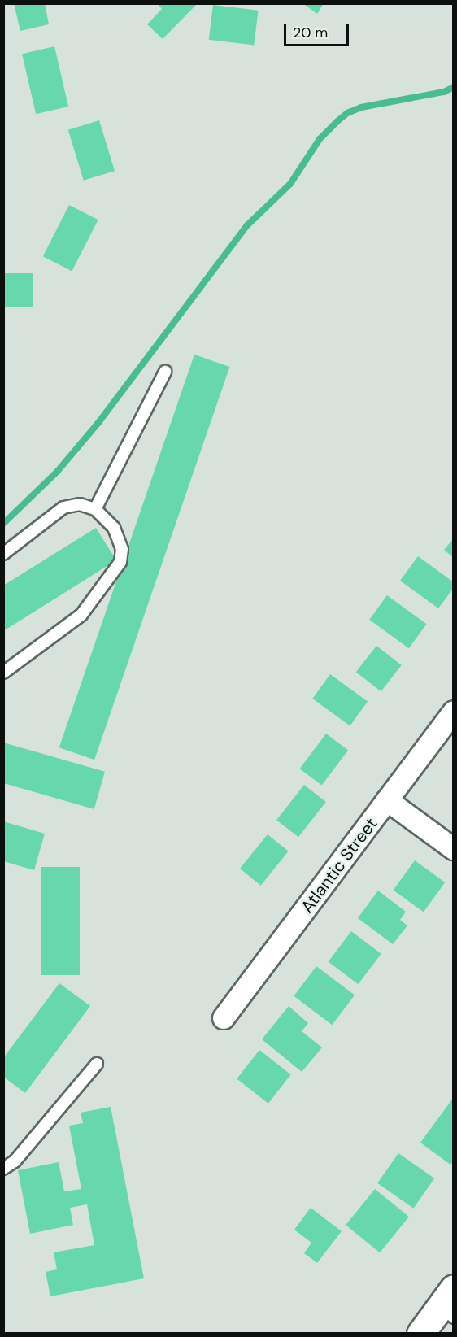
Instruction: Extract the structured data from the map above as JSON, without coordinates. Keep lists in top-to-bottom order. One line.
{"streets":{"street":["Atlantic Street"]},"scale_bar":"20 m"}
